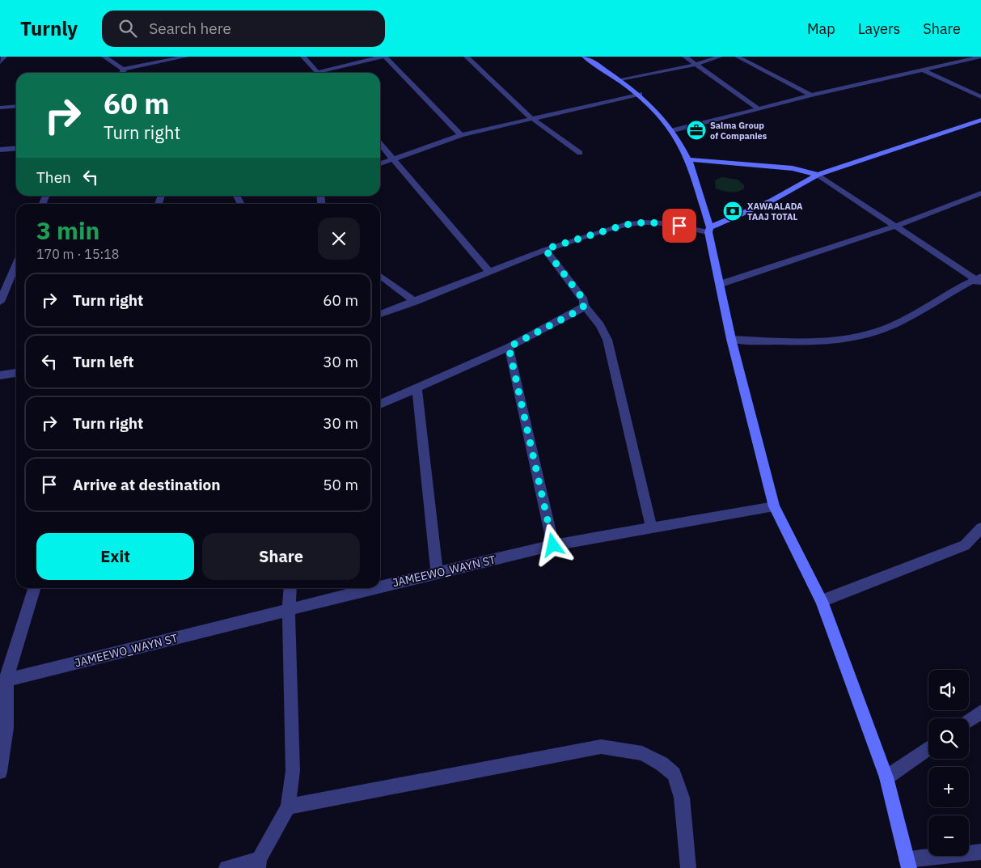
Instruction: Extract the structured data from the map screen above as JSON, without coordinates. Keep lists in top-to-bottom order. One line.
{"streets":{"street":["JAMEEWO_WAYN ST"]},"places":{"office":["Salma Group of Companies"],"bank":["XAWAALADA TAAJ TOTAL"]},"page":{"header":"Turnly","search":"Search here","nav":["Map","Layers","Share"],"turn":["60 m","Turn right"],"then":"Then","heading":["3 min","170 m · 15:18"],"list":[{"name":"Turn right","value":"60 m"},{"name":"Turn left","value":"30 m"},{"name":"Turn right","value":"30 m"},{"name":"Arrive at destination","value":"50 m"}],"buttons":["Exit","Share"],"map_buttons":["+","−"]}}
